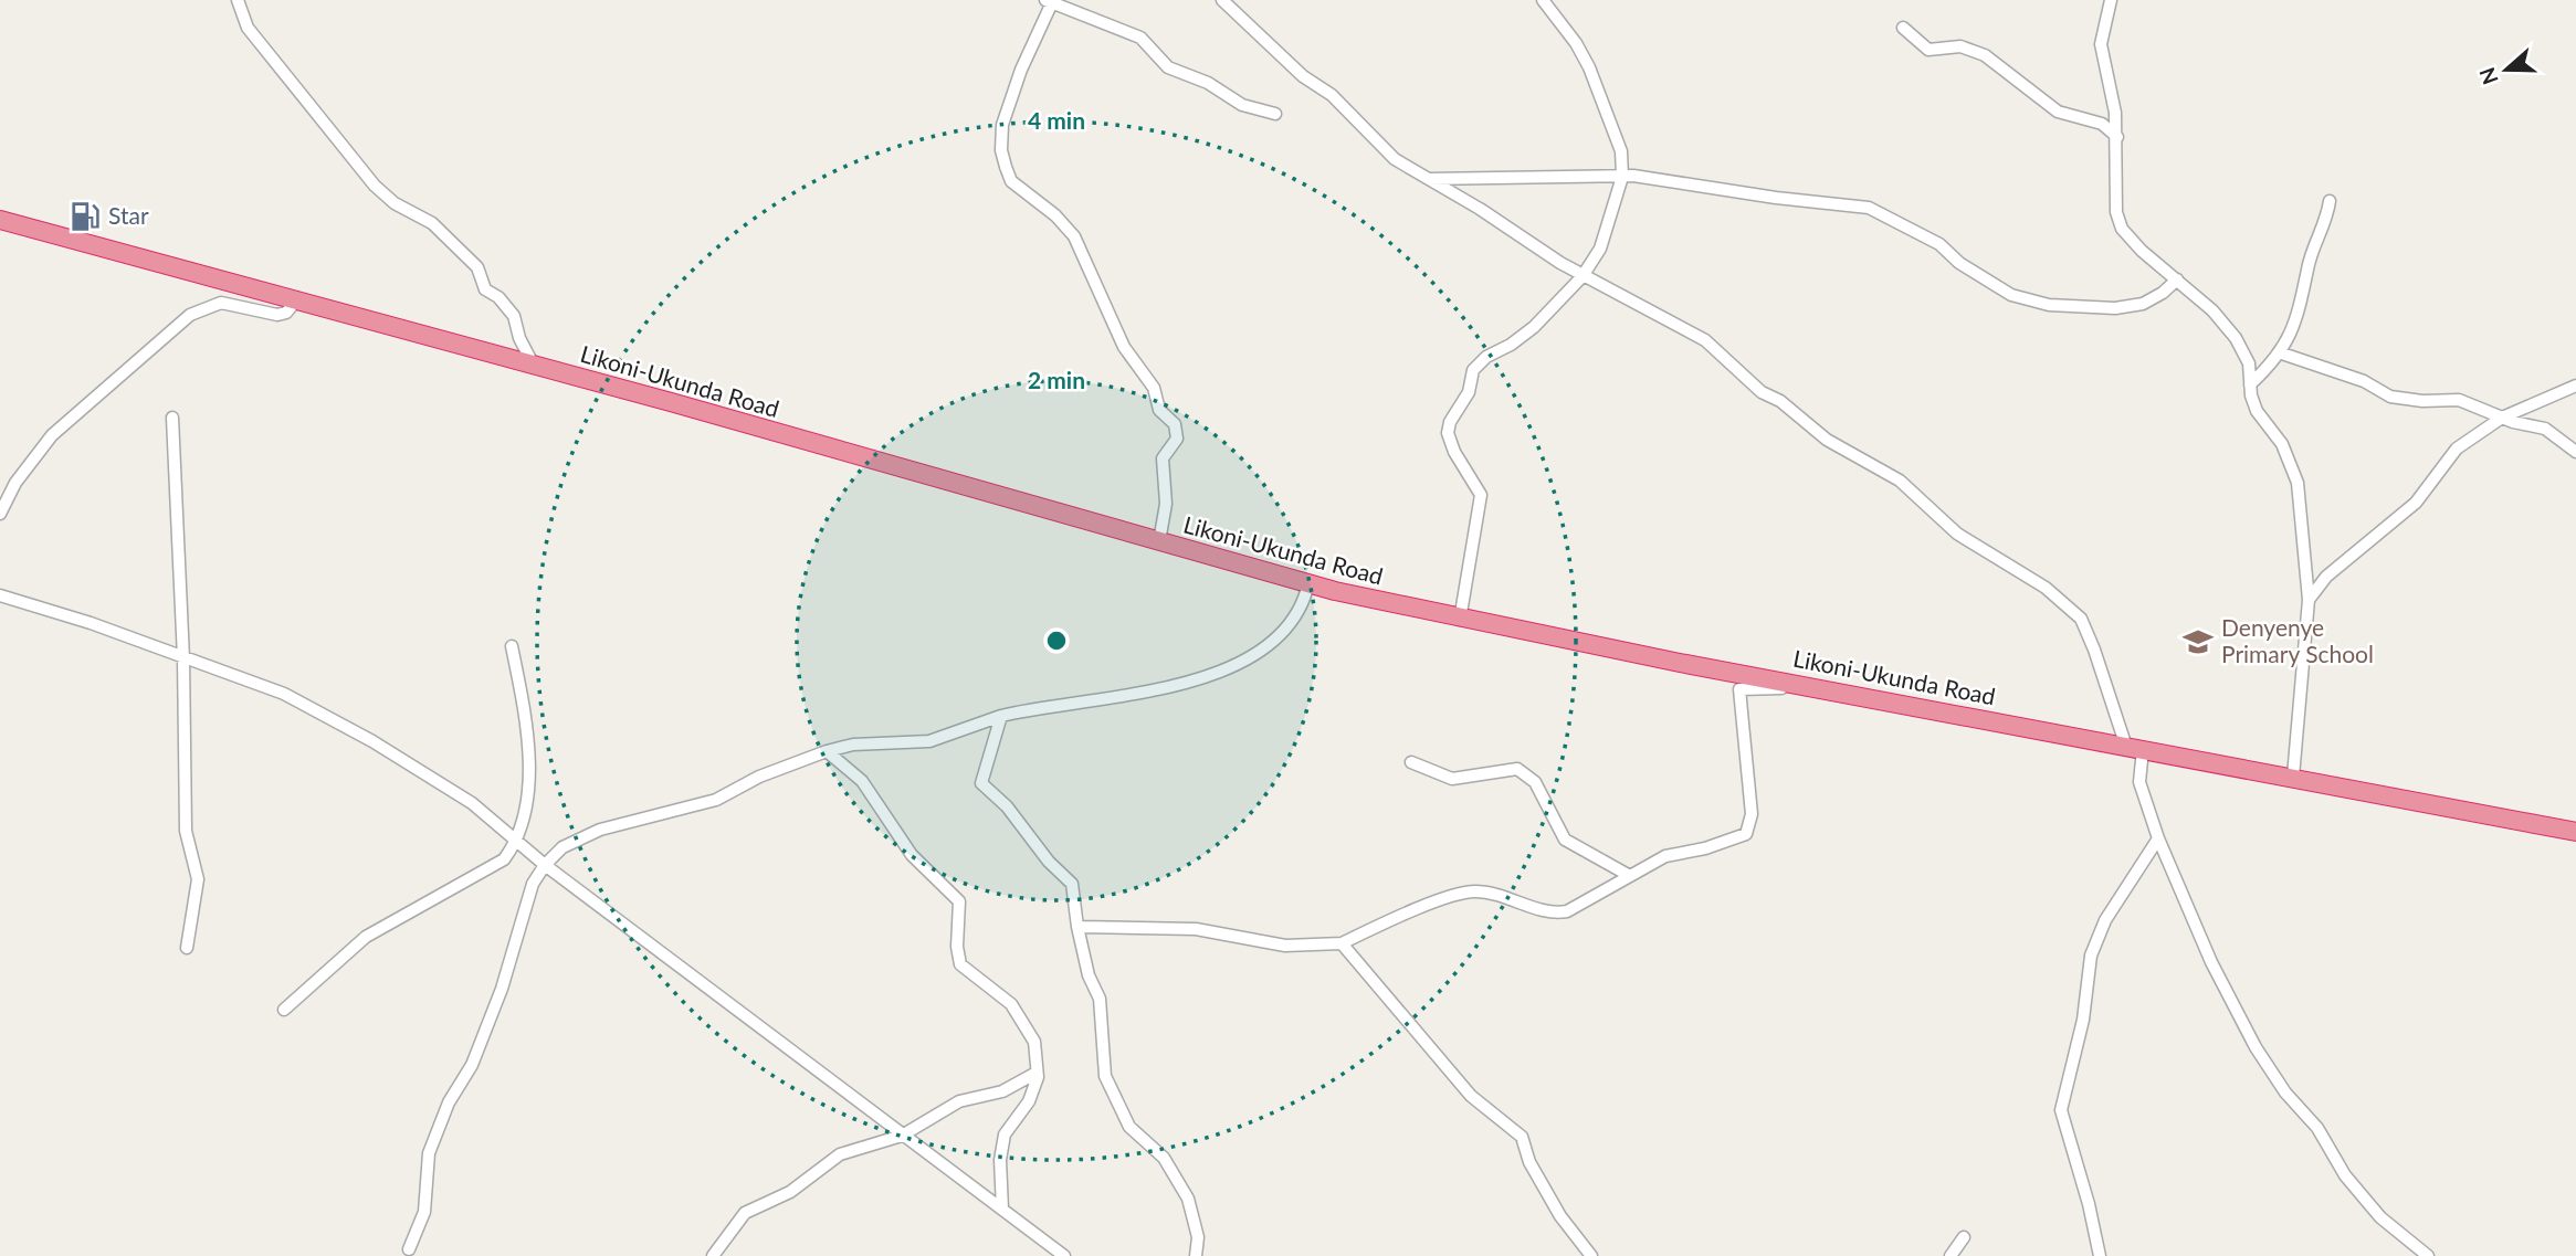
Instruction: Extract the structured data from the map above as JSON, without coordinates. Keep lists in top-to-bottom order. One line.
{"streets":{"highway":["Likoni-Ukunda Road"]},"places":{"fuel station":["Star"],"school or university":["Denyenye Primary School"]},"north":"left","rings":["4 min","2 min"]}
